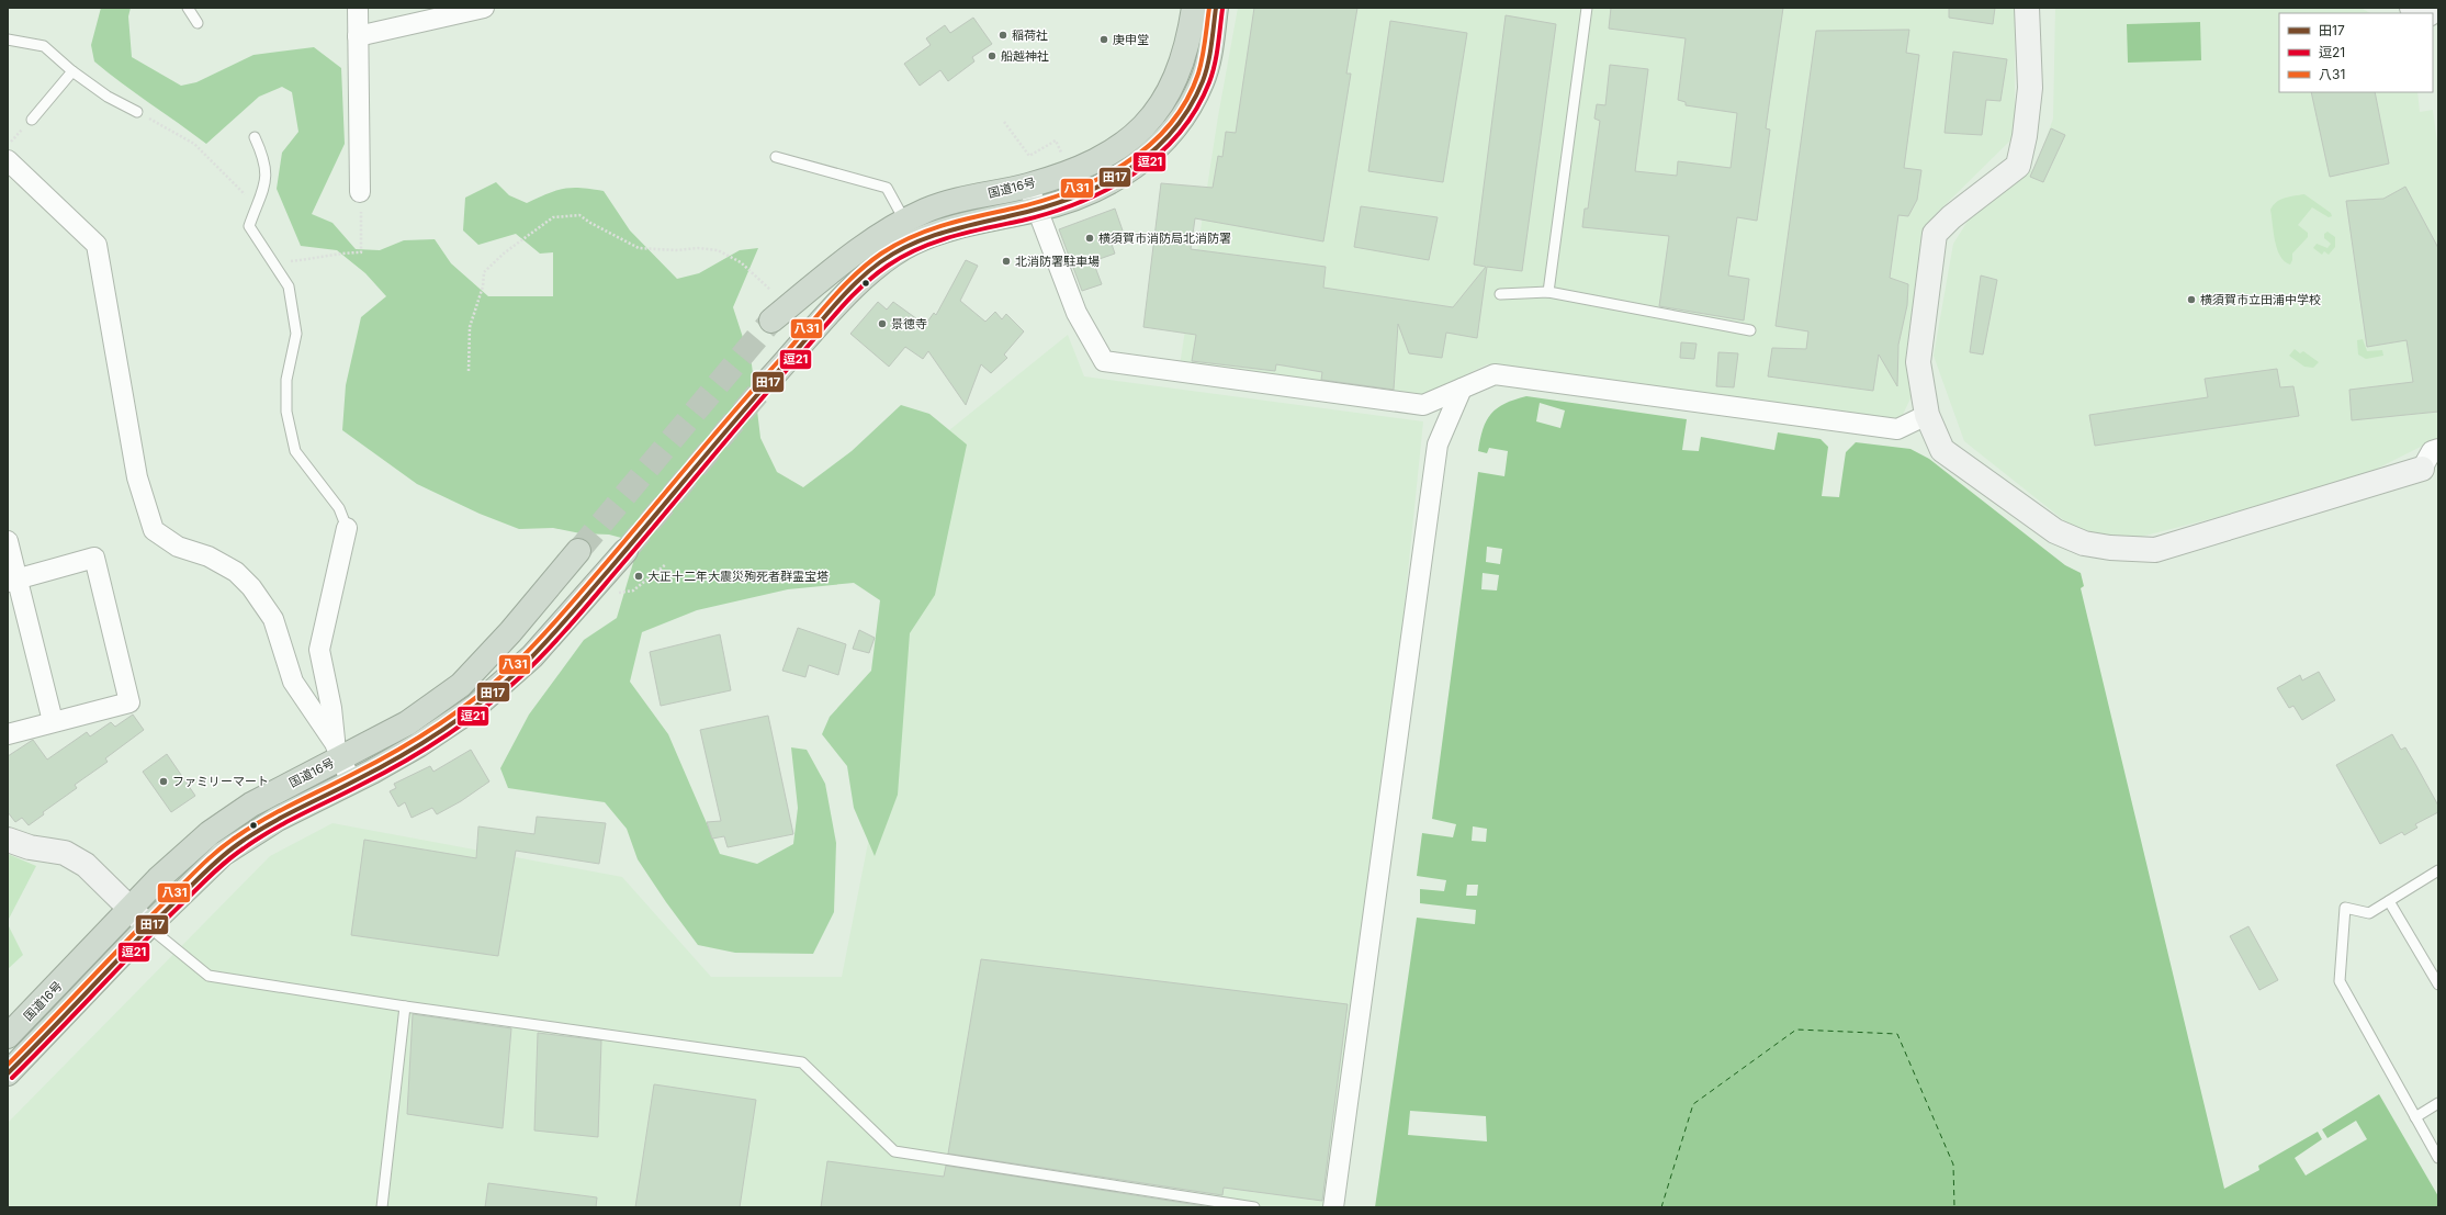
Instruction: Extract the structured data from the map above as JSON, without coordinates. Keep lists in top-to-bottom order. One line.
{"streets":{"highway":["国道16号"]},"places":["稲荷社","庚申堂","船越神社","横須賀市消防局北消防署","北消防署駐車場","横須賀市立田浦中学校","景徳寺","大正十二年大震災殉死者群霊宝塔","ファミリーマート"],"lines":["transit line 田17","transit line 八31","transit line 逗21"],"legend":["田17","逗21","八31"]}
